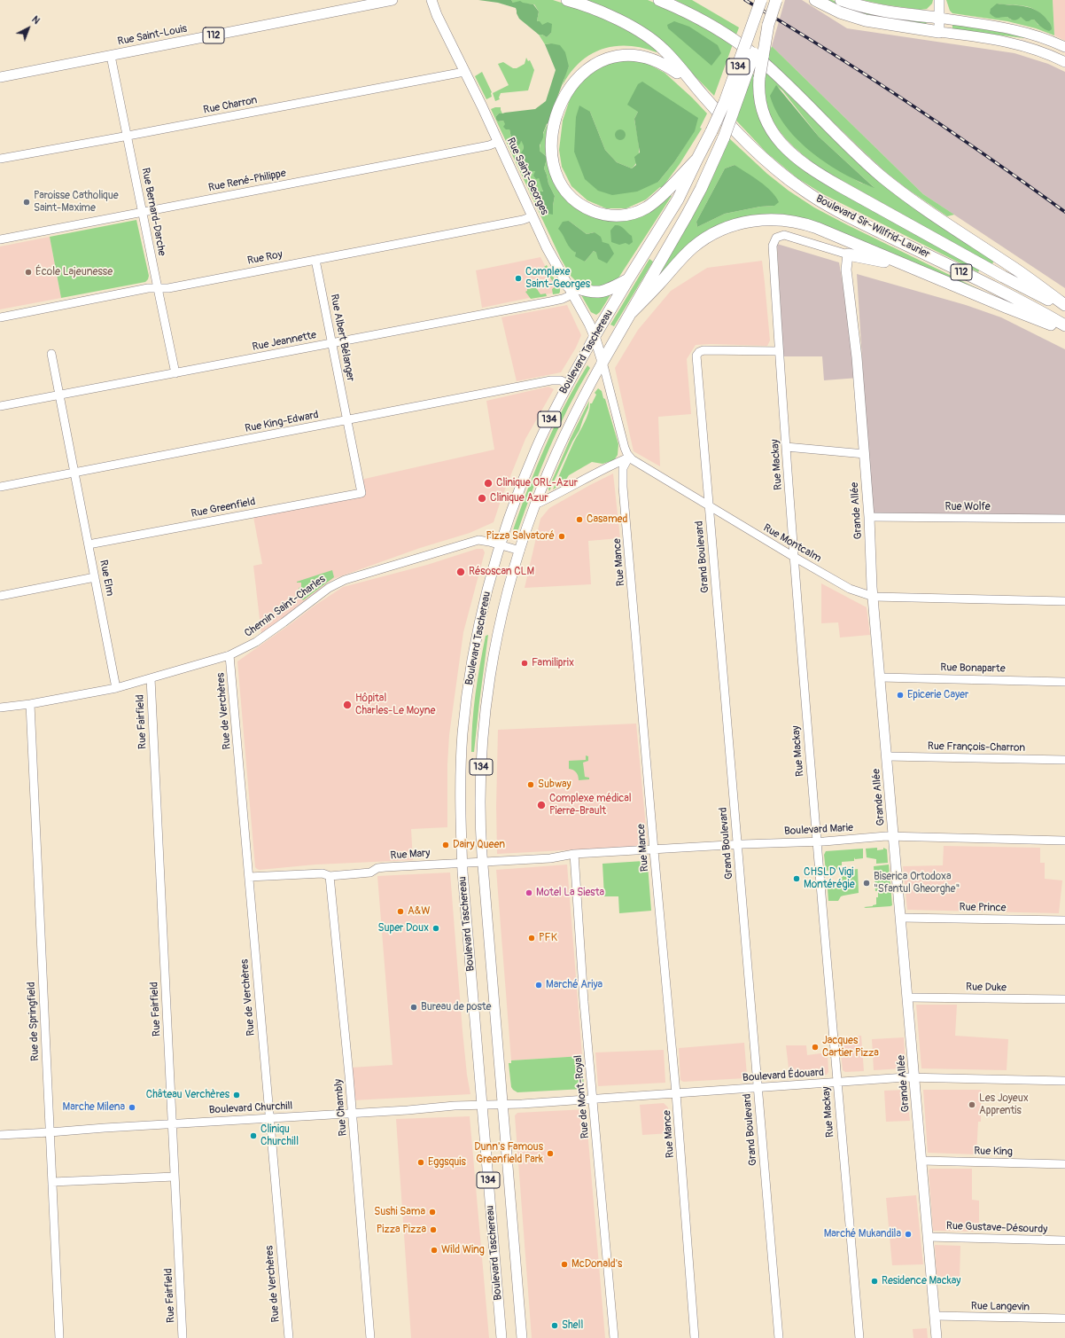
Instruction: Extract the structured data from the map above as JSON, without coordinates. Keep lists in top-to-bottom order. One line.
{"streets":{"highway":["112","134","Boulevard Sir-Wilfrid-Laurier","Boulevard Taschereau"],"main road":["Rue Saint-Louis","Rue Saint-Georges","Grande Allée"],"street":["Rue Charron","Rue René-Philippe","Rue Bernard-Darche","Rue Roy","Rue Albert Bélanger","Rue Jeannette","Rue King-Edward","Rue Mackay","Rue Wolfe","Rue Greenfield","Rue Montcalm","Grand Boulevard","Rue Mance","Rue Elm","Chemin Saint-Charles","Rue Bonaparte","Rue de Verchères","Rue Fairfield","Rue François-Charron","Boulevard Marie","Rue Mary","Rue Prince","Rue Duke","Rue de Springfield","Boulevard Édouard","Rue de Mont-Royal","Rue Chambly","Boulevard Churchill","Rue King","Rue Gustave-Désourdy","Rue Langevin"]},"crossings":[["Rue Saint-Louis","Rue Bernard-Darche"],["Rue Charron","Rue Saint-Georges"],["Rue Charron","Rue Bernard-Darche"],["Rue Saint-Georges","Rue René-Philippe"],["Rue Saint-Georges","Rue Roy"],["Rue Saint-Georges","Rue Jeannette"],["Rue Saint-Georges","Boulevard Taschereau"],["Rue René-Philippe","Rue Bernard-Darche"],["Rue Bernard-Darche","Rue Roy"],["Rue Bernard-Darche","Rue Jeannette"],["Rue Roy","Rue Albert Bélanger"],["Rue Albert Bélanger","Rue Jeannette"],["Rue Albert Bélanger","Rue King-Edward"],["Rue Albert Bélanger","Rue Greenfield"],["Rue Jeannette","Rue Elm"],["Boulevard Taschereau","Rue King-Edward"],["Boulevard Taschereau","Chemin Saint-Charles"],["Boulevard Taschereau","Rue Mary"],["Boulevard Taschereau","Boulevard Édouard"],["Boulevard Taschereau","Boulevard Churchill"],["Rue King-Edward","Rue Elm"],["Rue Mackay","Grande Allée"],["Rue Mackay","Rue Montcalm"],["Rue Mackay","Grand Boulevard"],["Rue Mackay","Boulevard Marie"],["Rue Mackay","Boulevard Édouard"],["Rue Wolfe","Grande Allée"],["Rue Greenfield","Rue Elm"],["Grande Allée","Rue Montcalm"],["Grande Allée","Rue Bonaparte"],["Grande Allée","Rue François-Charron"],["Grande Allée","Boulevard Marie"],["Grande Allée","Rue Prince"],["Grande Allée","Rue Duke"],["Grande Allée","Boulevard Édouard"],["Grande Allée","Rue King"],["Grande Allée","Rue Gustave-Désourdy"],["Grande Allée","Rue Langevin"],["Rue Montcalm","Grand Boulevard"],["Rue Montcalm","Rue Mance"],["Grand Boulevard","Boulevard Marie"],["Grand Boulevard","Boulevard Édouard"],["Rue Mance","Boulevard Marie"],["Rue Mance","Boulevard Édouard"],["Rue Elm","Chemin Saint-Charles"],["Chemin Saint-Charles","Rue de Verchères"],["Chemin Saint-Charles","Rue Fairfield"],["Chemin Saint-Charles","Rue de Springfield"],["Rue de Verchères","Rue Mary"],["Rue de Verchères","Boulevard Churchill"],["Rue Fairfield","Boulevard Churchill"],["Boulevard Marie","Rue Mary"],["Boulevard Marie","Rue de Mont-Royal"],["Rue Mary","Rue de Mont-Royal"],["Rue Mary","Rue Chambly"],["Rue de Springfield","Boulevard Churchill"],["Boulevard Édouard","Rue de Mont-Royal"],["Boulevard Édouard","Boulevard Churchill"],["Rue Chambly","Boulevard Churchill"]],"places":["Paroisse Catholique Saint-Maxime","École Lajeunesse","Complexe Saint-Georges","Clinique ORL-Azur","Clinique Azur","Casamed","Pizza Salvatoré","Résoscan CLM","Familiprix","Epicerie Cayer","Hôpital Charles-Le Moyne","Subway","Complexe médical Pierre-Brault","Dairy Queen","CHSLD Vigi Montérégie","Biserica Ortodoxa \"Sfantul Gheorghe\"","Motel La Siesta","A&W","Super Doux","PFK","Marché Ariya","Bureau de poste","Jacques Cartier Pizza","Château Verchères","Les Joyeux Apprentis","Marche Milena","Cliniqu Churchill","Dunn's Famous Greenfield Park","Eggsquis","Sushi Sama","Pizza Pizza","Marché Mukandila","Wild Wing","McDonald's","Residence Mackay","Shell"],"north":"top right"}
